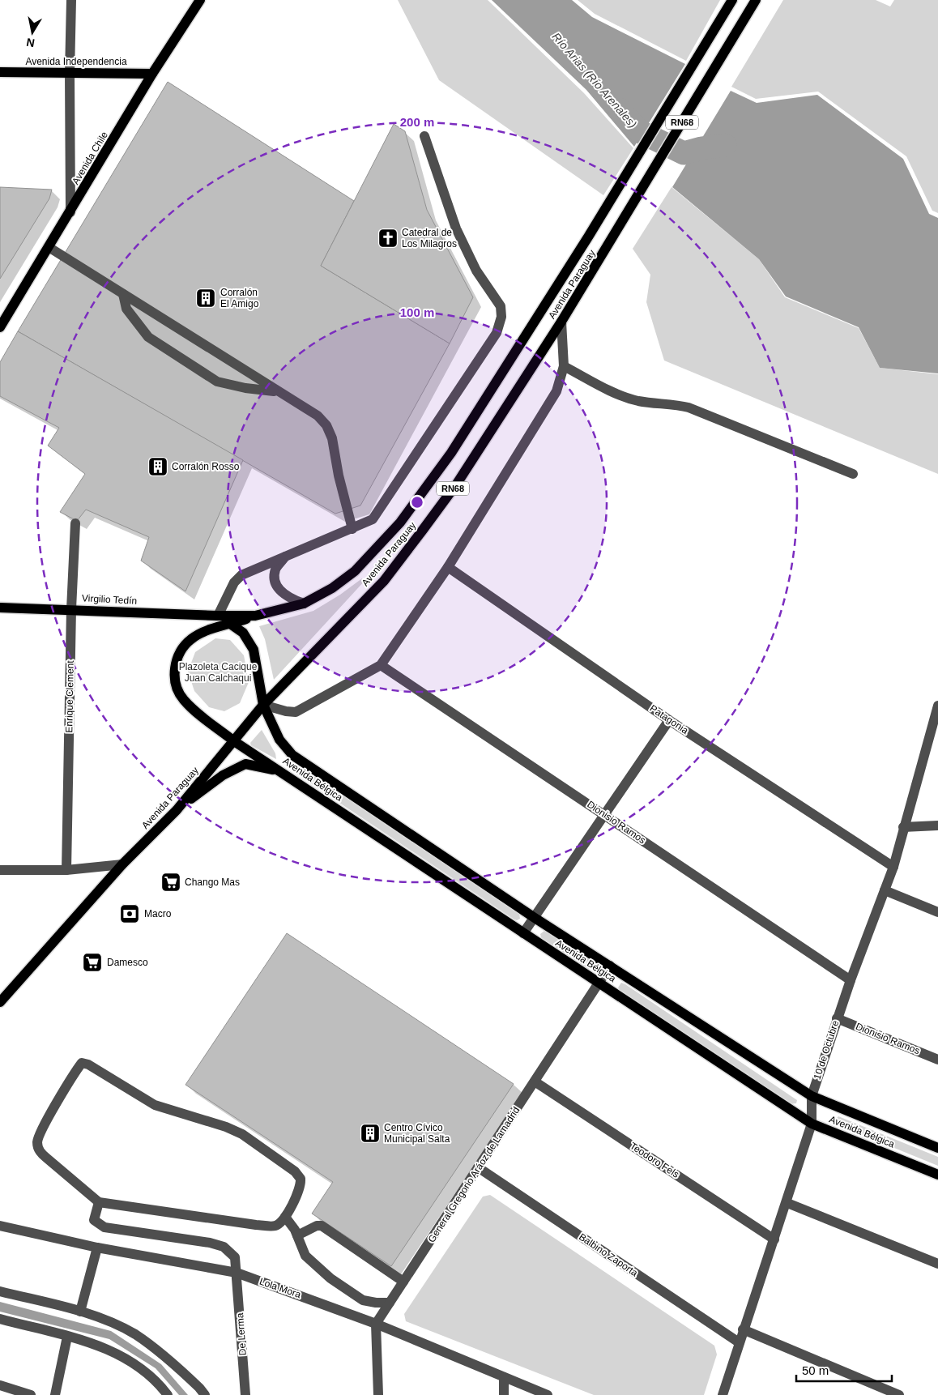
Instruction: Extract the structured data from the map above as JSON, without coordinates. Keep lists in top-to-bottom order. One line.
{"streets":{"main road":["Avenida Independencia","RN68","Avenida Chile","Avenida Paraguay","Virgilio Tedín","Avenida Bélgica"],"street":["Enrique Clement","Patagonia","Dionisio Ramos","10 de Octubre","Teodoro Fels","General Gregorio Aráoz de Lamadrid","Balbino Zaporta","Lola Mora","De Lerma"]},"crossings":[["Avenida Independencia","Avenida Chile"],["Avenida Paraguay","Virgilio Tedín"],["Avenida Paraguay","Avenida Bélgica"],["Virgilio Tedín","Enrique Clement"],["Patagonia","10 de Octubre"],["Avenida Bélgica","10 de Octubre"],["Avenida Bélgica","General Gregorio Aráoz de Lamadrid"],["Dionisio Ramos","10 de Octubre"],["10 de Octubre","Teodoro Fels"],["10 de Octubre","Balbino Zaporta"],["Teodoro Fels","General Gregorio Aráoz de Lamadrid"],["General Gregorio Aráoz de Lamadrid","Balbino Zaporta"],["General Gregorio Aráoz de Lamadrid","Lola Mora"],["Lola Mora","De Lerma"]],"water":["Río Arias (Río Arenales)"],"parks":["Plazoleta Cacique Juan Calchaqui"],"places":{"church":["Catedral de Los Milagros"],"building":["Corralón El Amigo","Corralón Rosso","Centro Cívico Municipal Salta"],"supermarket":["Chango Mas","Damesco"],"bank":["Macro"]},"scale_bar":"50 m","north":"bottom","rings":["200 m","100 m"]}
